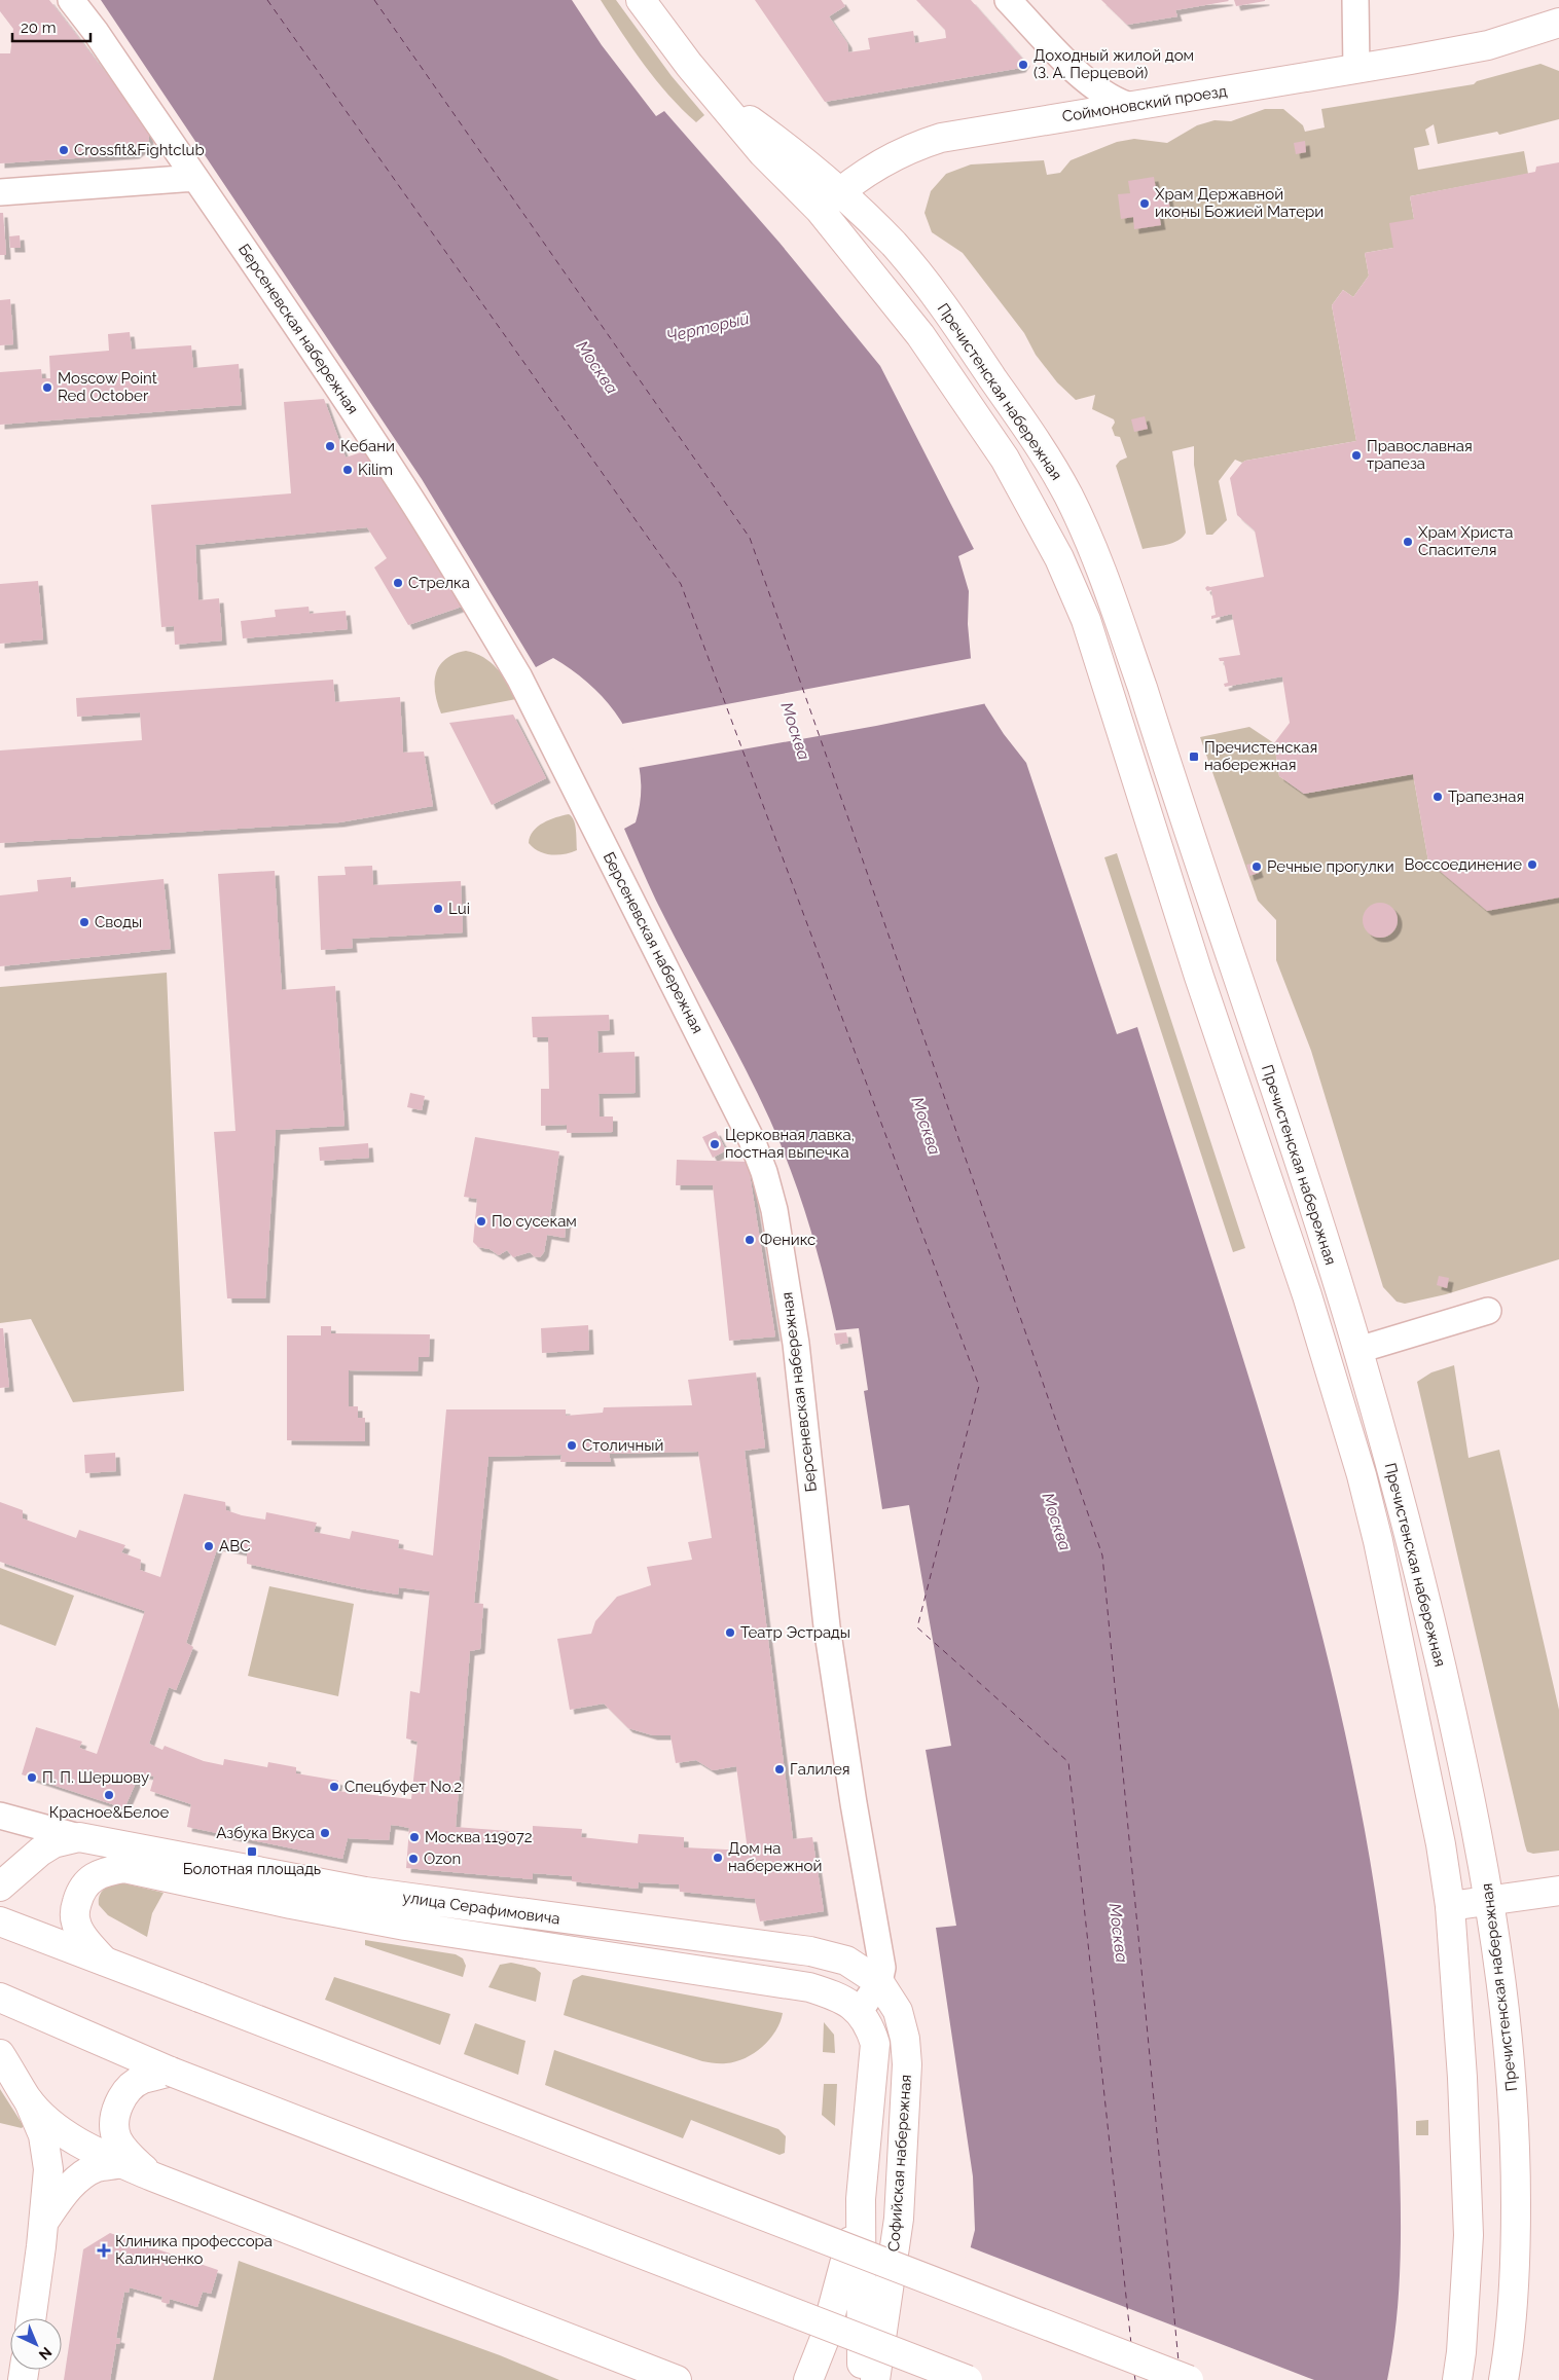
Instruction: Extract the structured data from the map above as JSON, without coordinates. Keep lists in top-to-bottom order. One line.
{"streets":{"main road":["Соймоновский проезд","Пречистенская набережная","улица Серафимовича","Софийская набережная"],"street":["Берсеневская набережная"]},"crossings":[["Соймоновский проезд","Пречистенская набережная"],["Берсеневская набережная","улица Серафимовича"],["Берсеневская набережная","Софийская набережная"],["улица Серафимовича","Софийская набережная"]],"water":["Черторый","Москва"],"places":{"other":["Доходный жилой дом (З. А. Перцевой)","Crossfit&Fightclub","Храм Державной иконы Божией Матери","Moscow Point Red October","Кебани","Православная трапеза","Kilim","Храм Христа Спасителя","Стрелка","Трапезная","Воссоединение","Речные прогулки","Lui","Своды","Церковная лавка, постная выпечка","По сусекам","Феникс","Столичный","ABC","Театр Эстрады","Галилея","П. П. Шершову","Спецбуфет No.2","Красное&Белое","Азбука Вкуса","Москва 119072","Дом на набережной","Ozon"],"transit":["Пречистенская набережная","Болотная площадь"],"health":["Клиника профессора Калинченко"]},"scale_bar":"20 m","north":"bottom right"}
